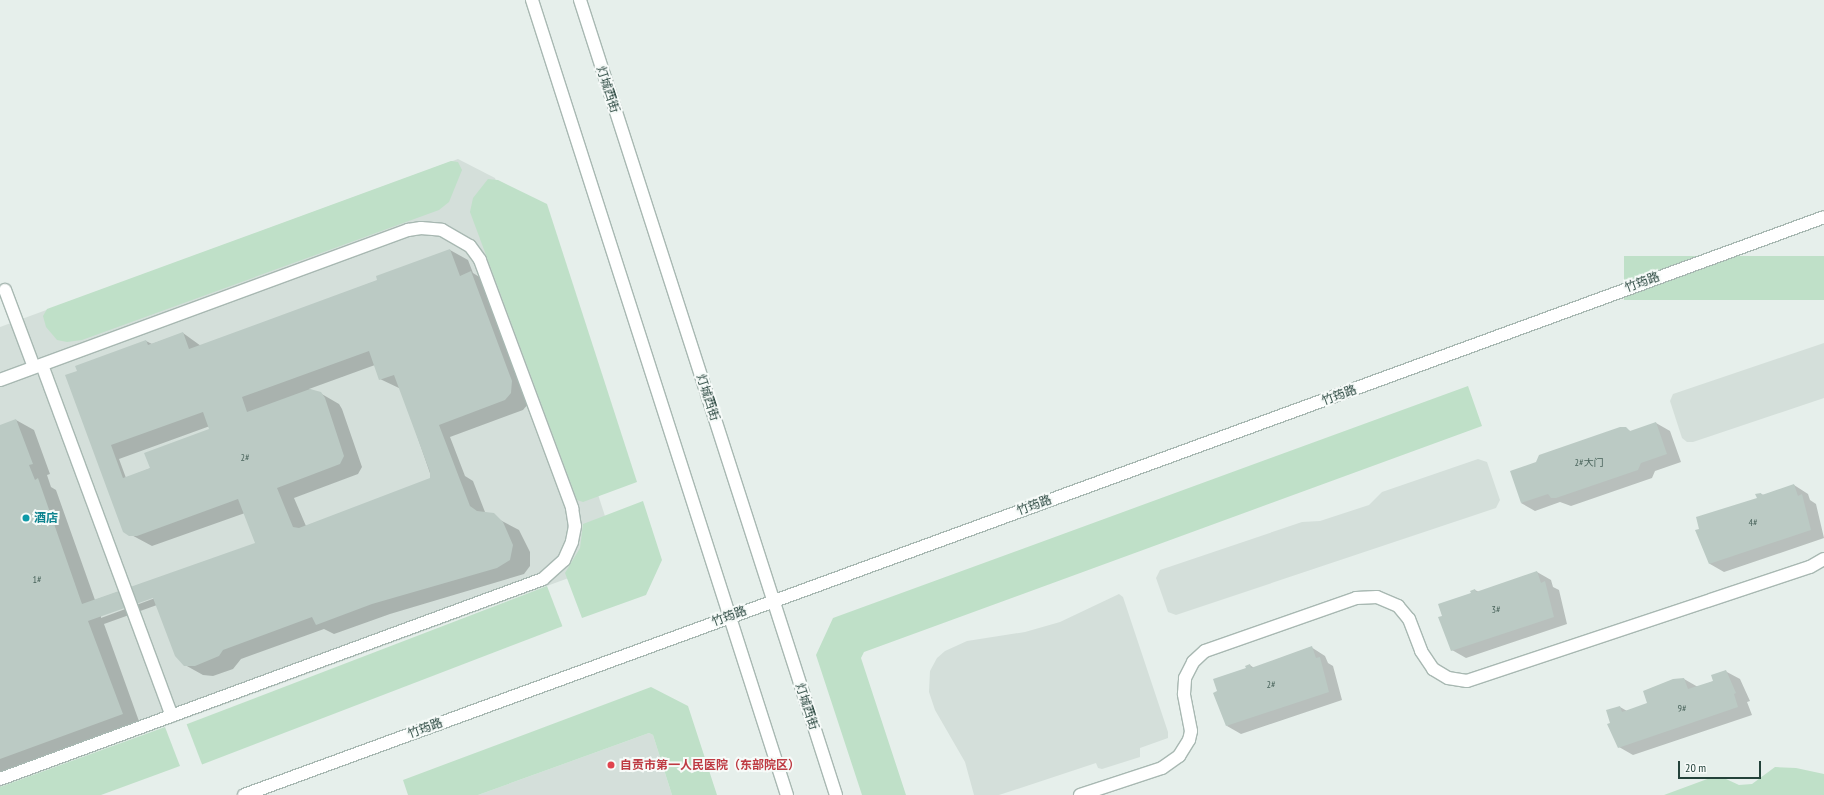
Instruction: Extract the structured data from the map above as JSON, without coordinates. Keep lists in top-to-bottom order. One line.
{"streets":{"main road":["灯城西街","竹筠路"]},"crossings":[["灯城西街","竹筠路"]],"places":["酒店","自贡市第一人民医院（东部院区）"],"house_numbers":["2#","2#大门","4#","1#","3#","2#","9#"],"scale_bar":"20 m"}
